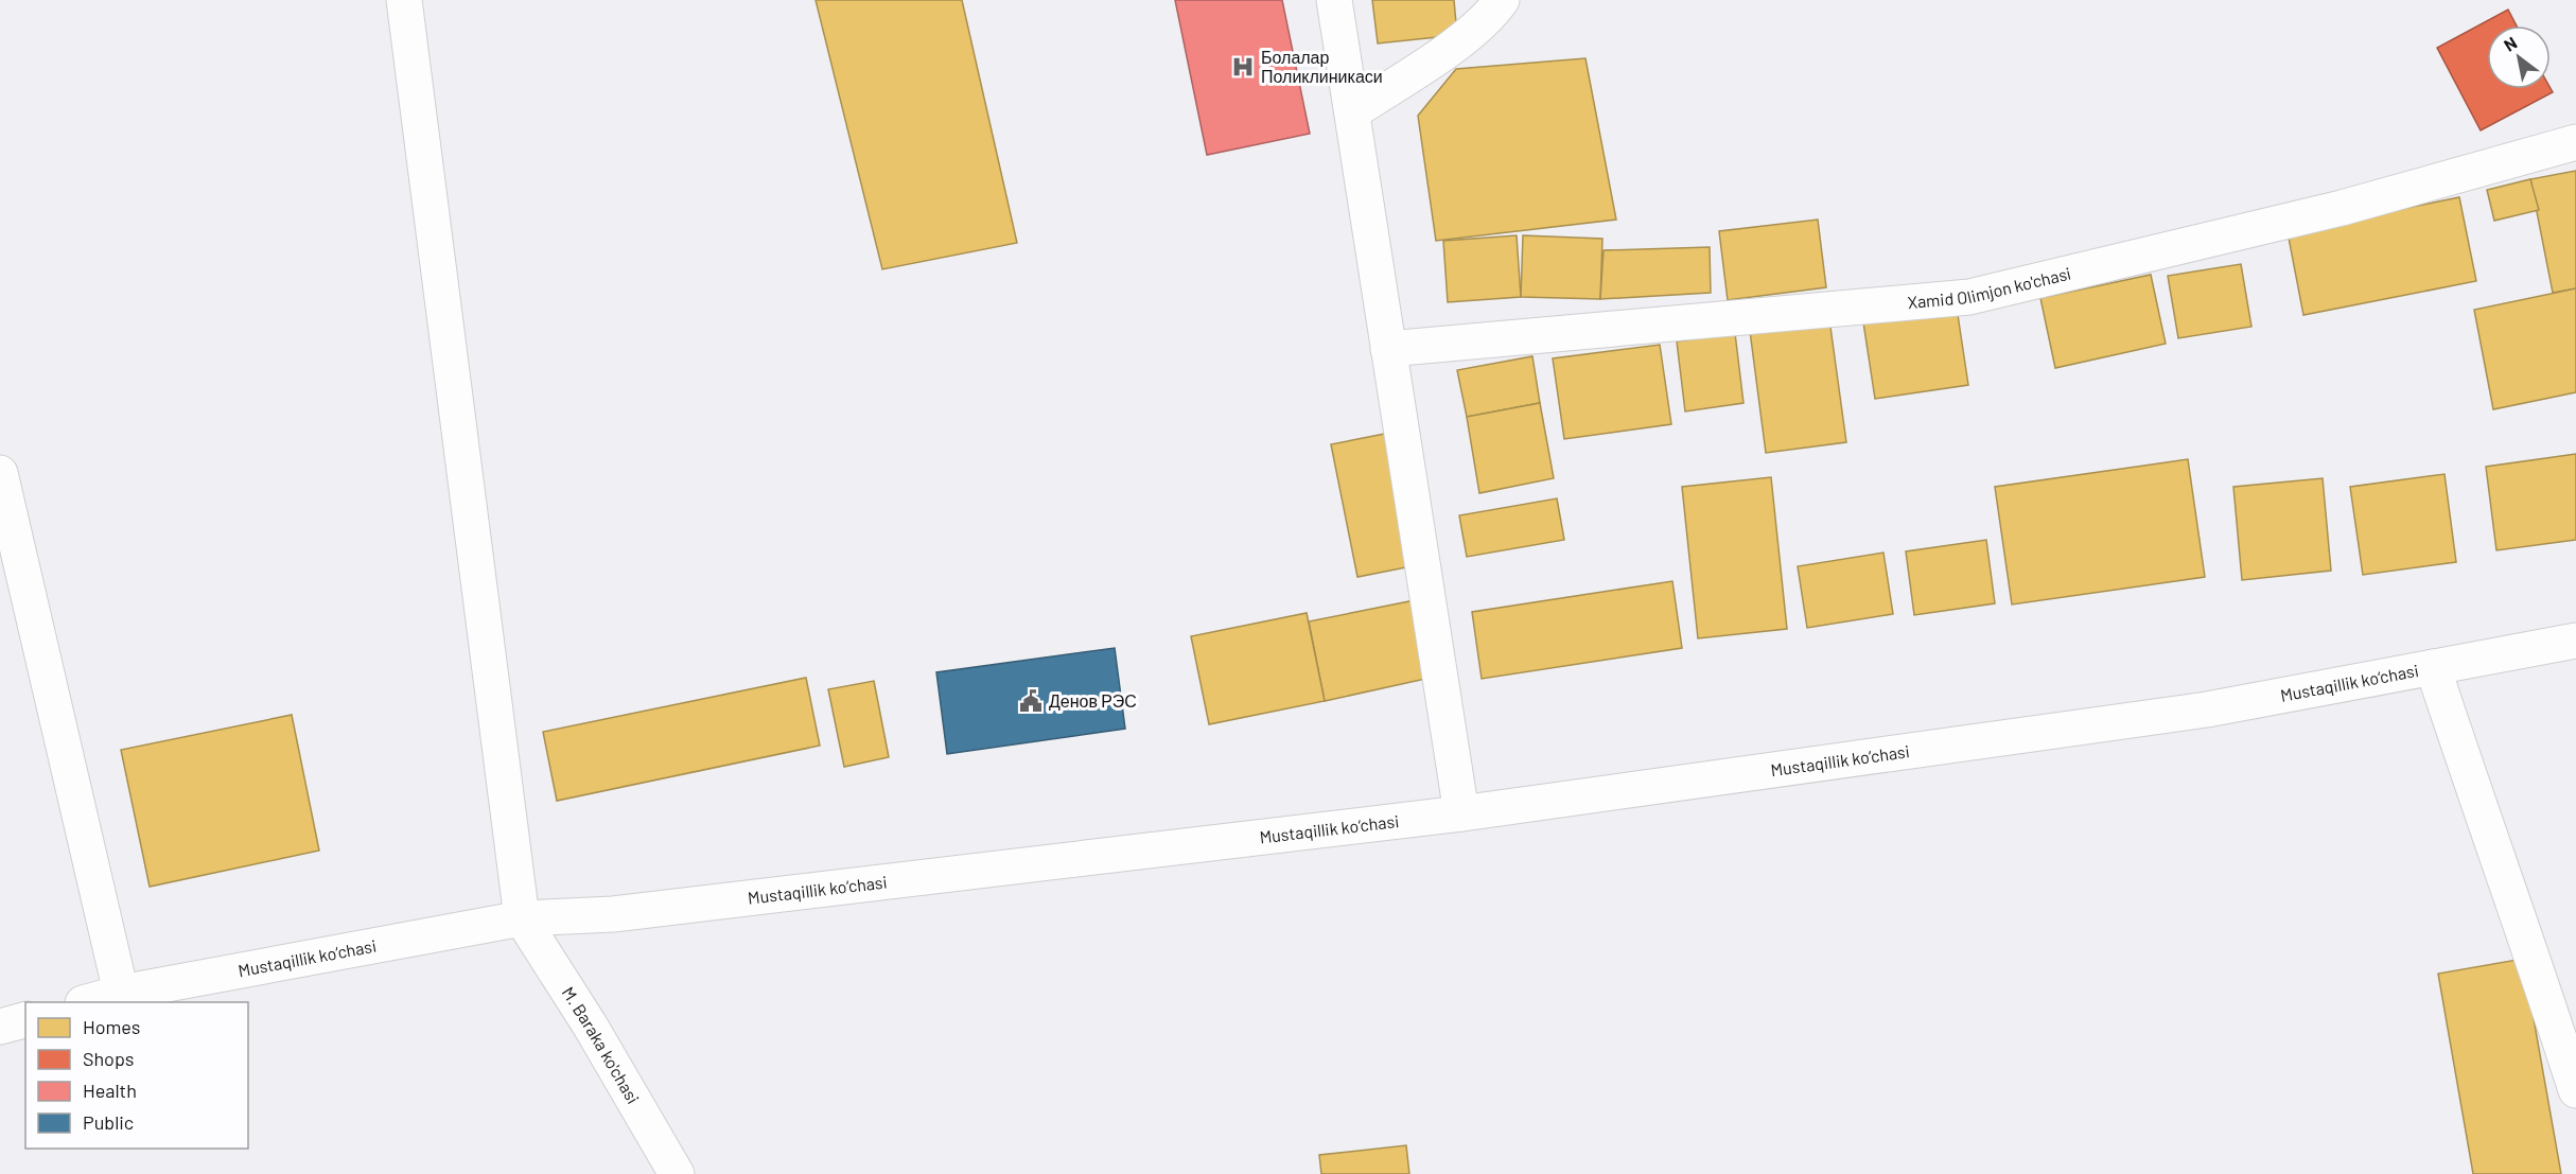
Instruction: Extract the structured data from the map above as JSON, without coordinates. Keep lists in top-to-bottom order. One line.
{"streets":{"street":["Xamid Olimjon ko'chasi","Mustaqillik ko‘chasi","M. Baraka ko'chasi"]},"crossings":[["Mustaqillik ko‘chasi","M. Baraka ko'chasi"]],"places":{"hospital":["Болалар Поликлиникаси"],"public building":["Денов РЭС"]},"legend":["Homes","Shops","Health","Public"],"north":"top left"}
